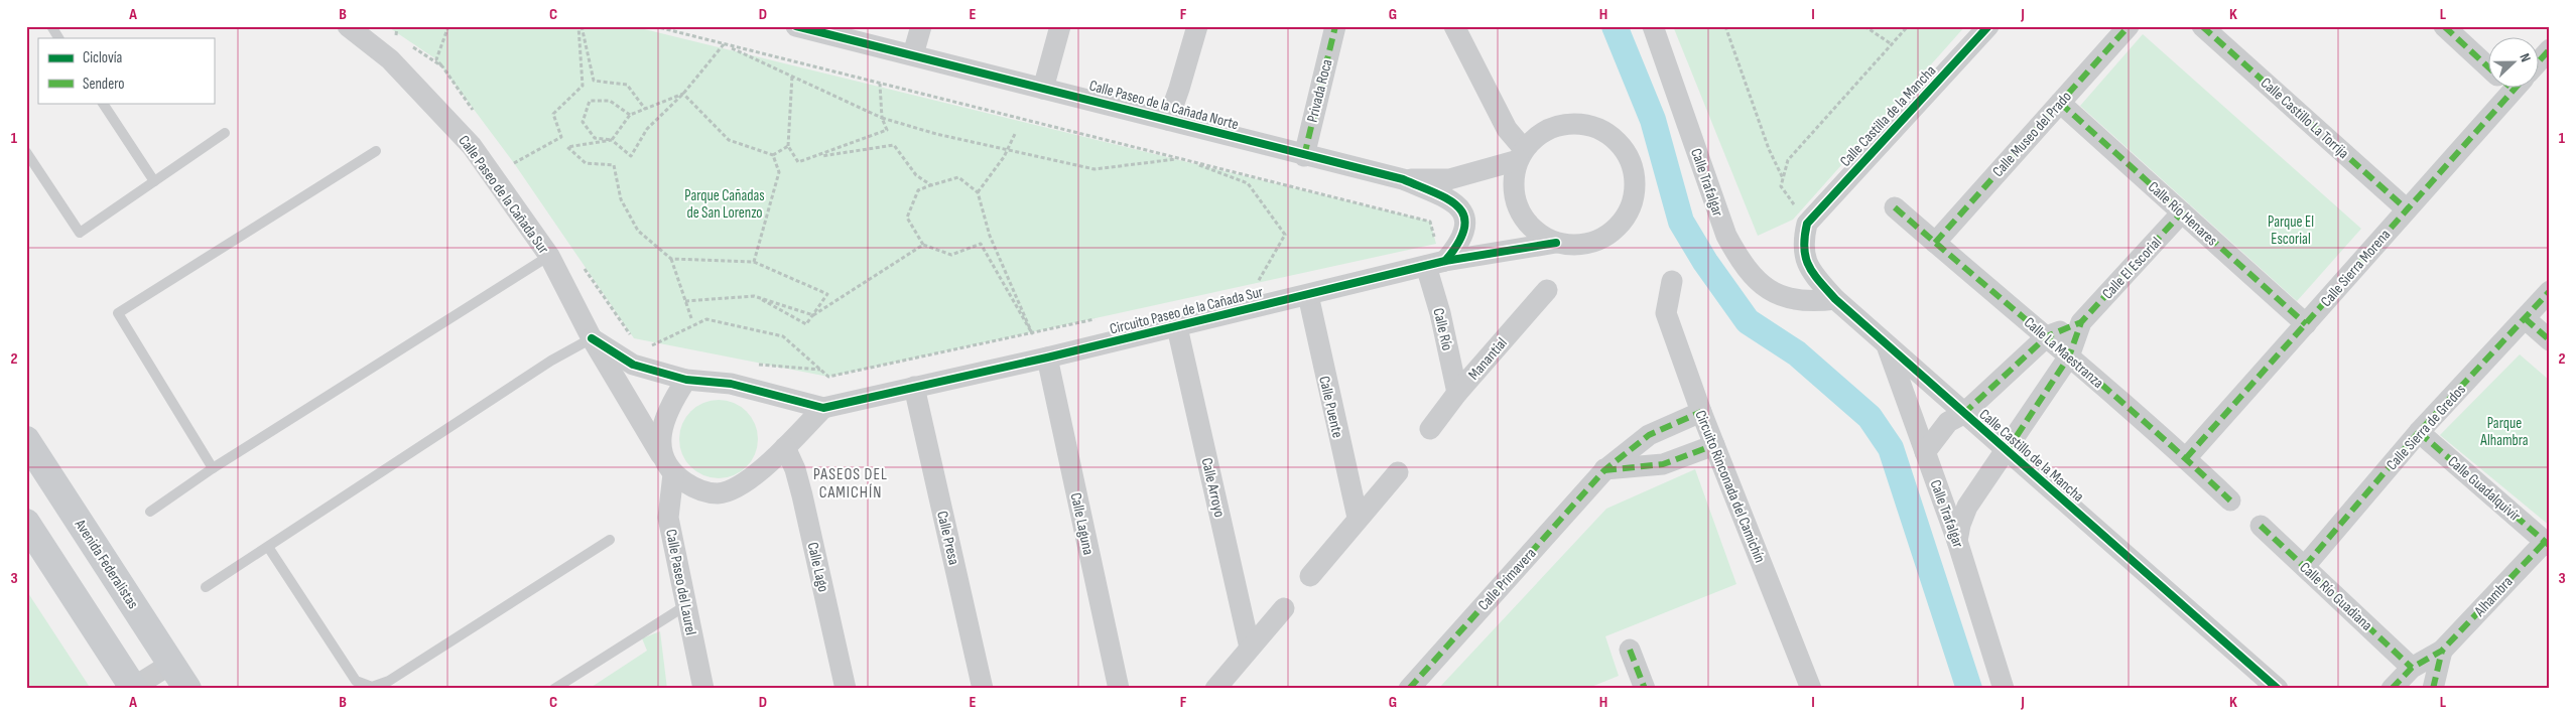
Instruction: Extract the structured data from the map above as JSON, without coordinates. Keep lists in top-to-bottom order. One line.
{"streets":{"street":["Privada Roca","Calle Paseo de la Cañada Norte","Calle Castilla de la Mancha","Calle Castillo La Torrija","Calle Museo del Prado","Calle Trafalgar","Calle Paseo de la Cañada Sur","Calle Río Henares","Calle El Escorial","Calle Sierra Morena","Circuito Paseo de la Cañada Sur","Calle Río","Calle La Maestranza","Manantial","Calle Puente","Calle Sierra de Gredos","Calle Castillo de la Mancha","Circuito Rinconada del Camichín","Calle Arroyo","Calle Guadalquivir","Calle Laguna","Calle Presa","Avenida Federalistas","Calle Lago","Calle Primavera","Calle Paseo del Laurel","Calle Río Guadiana","Alhambra"]},"crossings":[["Privada Roca","Calle Paseo de la Cañada Norte"],["Calle Paseo de la Cañada Norte","Circuito Paseo de la Cañada Sur"],["Calle Paseo de la Cañada Norte","Calle Río"],["Calle Castilla de la Mancha","Calle Castillo de la Mancha"],["Calle Castillo La Torrija","Calle Sierra Morena"],["Calle Museo del Prado","Calle Río Henares"],["Calle Museo del Prado","Calle La Maestranza"],["Calle Trafalgar","Calle El Escorial"],["Calle Trafalgar","Calle Castillo de la Mancha"],["Calle Paseo de la Cañada Sur","Calle Paseo del Laurel"],["Calle Río Henares","Calle El Escorial"],["Calle Río Henares","Calle Sierra Morena"],["Calle El Escorial","Calle La Maestranza"],["Calle El Escorial","Calle Castillo de la Mancha"],["Calle Sierra Morena","Calle La Maestranza"],["Circuito Paseo de la Cañada Sur","Calle Río"],["Circuito Paseo de la Cañada Sur","Calle Puente"],["Circuito Paseo de la Cañada Sur","Calle Arroyo"],["Circuito Paseo de la Cañada Sur","Calle Laguna"],["Circuito Paseo de la Cañada Sur","Calle Presa"],["Calle Río","Manantial"],["Calle Sierra de Gredos","Calle Guadalquivir"],["Calle Sierra de Gredos","Calle Río Guadiana"],["Circuito Rinconada del Camichín","Calle Primavera"],["Calle Guadalquivir","Alhambra"],["Calle Río Guadiana","Alhambra"]],"districts":["PASEOS DEL CAMICHÍN"],"parks":["Parque Cañadas de San Lorenzo","Parque El Escorial","Parque Alhambra"],"legend":["Ciclovía","Sendero"],"north":"right","grid":{"columns":["A","B","C","D","E","F","G","H","I","J","K","L"],"rows":["1","2","3"]}}
